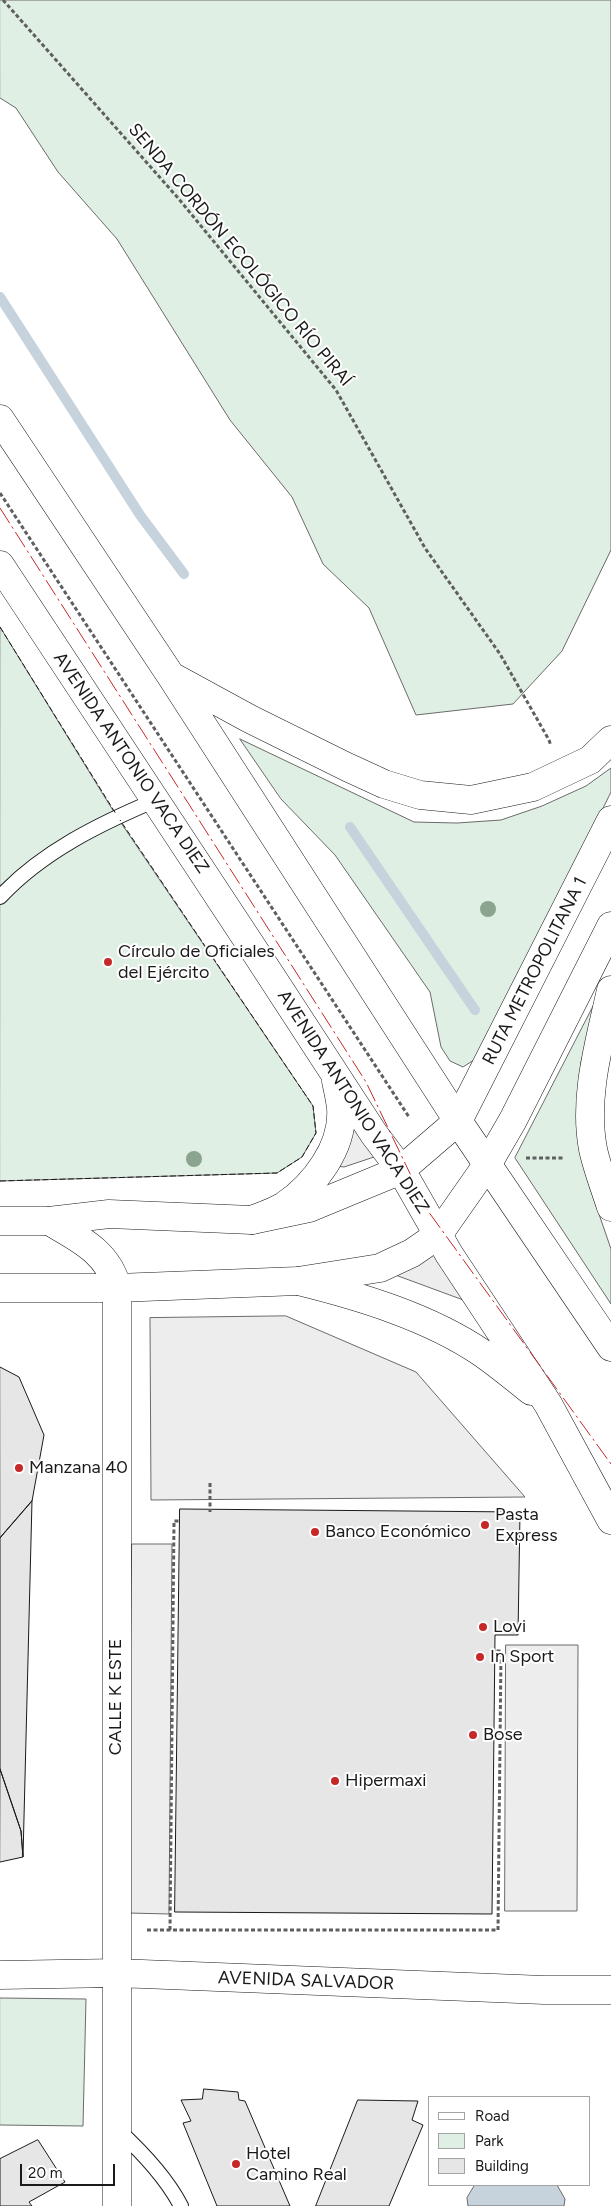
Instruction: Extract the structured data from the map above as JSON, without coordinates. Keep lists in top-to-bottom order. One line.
{"streets":{"main road":["AVENIDA ANTONIO VACA DIEZ","RUTA METROPOLITANA 1","CALLE K ESTE","AVENIDA SALVADOR"],"path":["SENDA CORDÓN ECOLÓGICO RÍO PIRAÍ"]},"crossings":[["CALLE K ESTE","AVENIDA SALVADOR"]],"places":["Círculo de Oficiales del Ejército","Manzana 40","Pasta Express","Banco Económico","Lovi","In Sport","Bose","Hipermaxi","Hotel Camino Real"],"legend":["Road","Park","Building"],"scale_bar":"20 m"}
